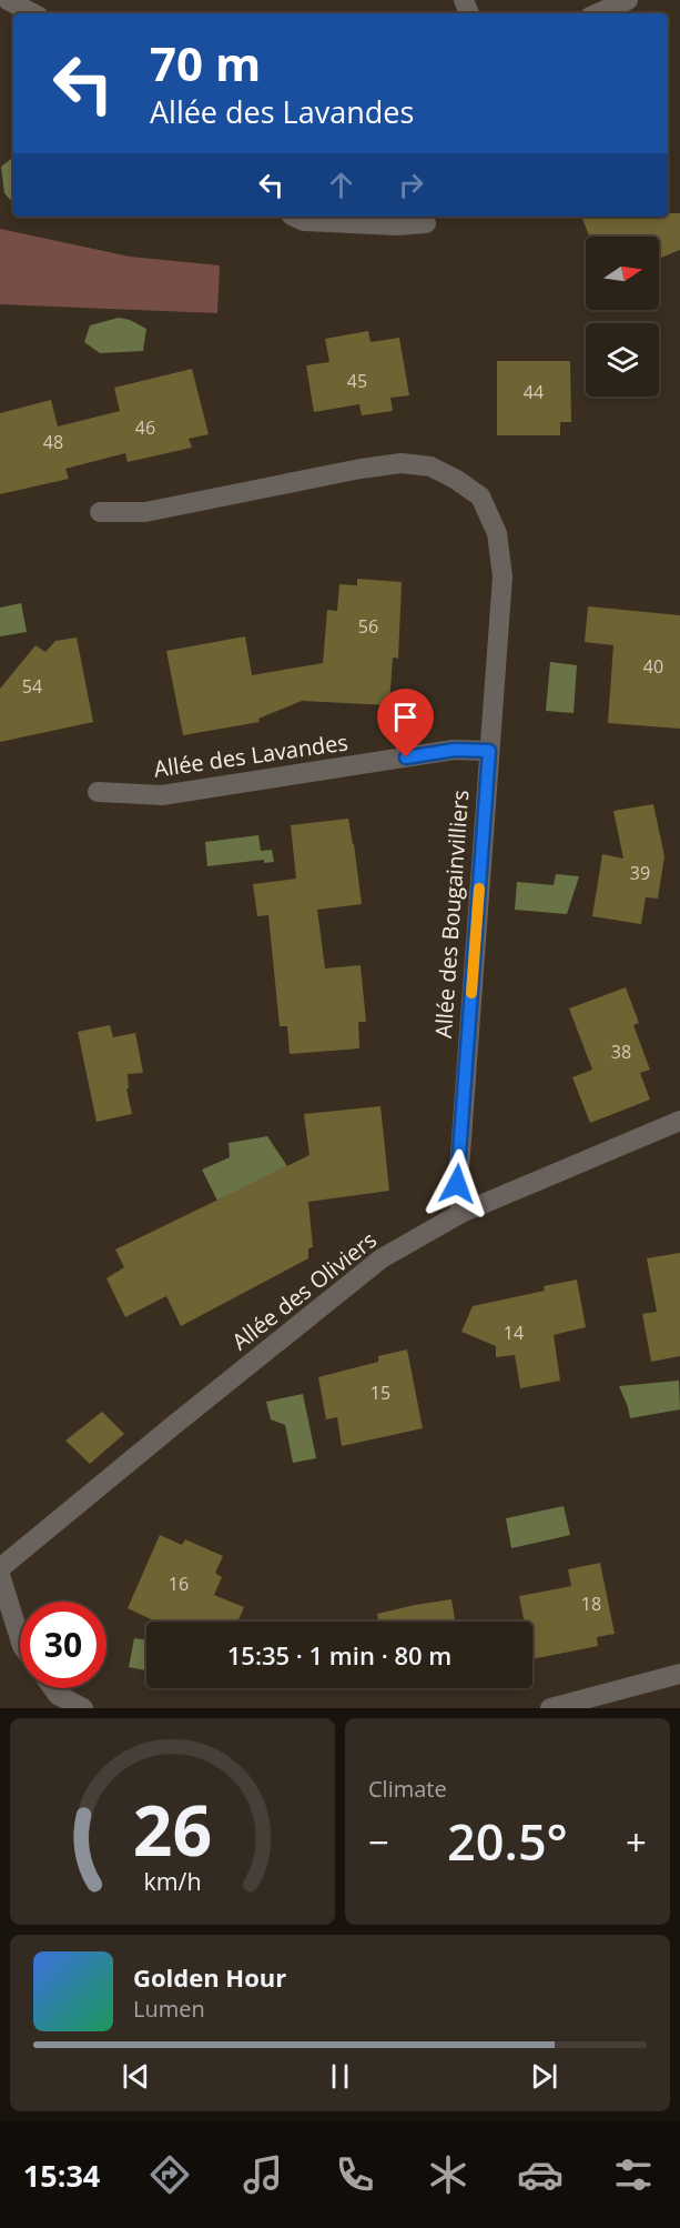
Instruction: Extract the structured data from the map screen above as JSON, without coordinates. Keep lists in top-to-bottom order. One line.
{"streets":{"street":["Allée des Lavandes","Allée des Bougainvilliers","Allée des Oliviers"]},"crossings":[["Allée des Lavandes","Allée des Bougainvilliers"],["Allée des Bougainvilliers","Allée des Oliviers"]],"house_numbers":["45","44","46","48","56","40","54","39","38","14","15","16","18"],"north":"right","page":{"turn":["70 m","Allée des Lavandes"],"limit":"30","trip":"15:35 · 1 min · 80 m","tile":"Climate","heat":["−","20.5°","+"],"song":["Golden Hour","Lumen"],"tabs":"15:34","gauge":["26","km/h"]}}
